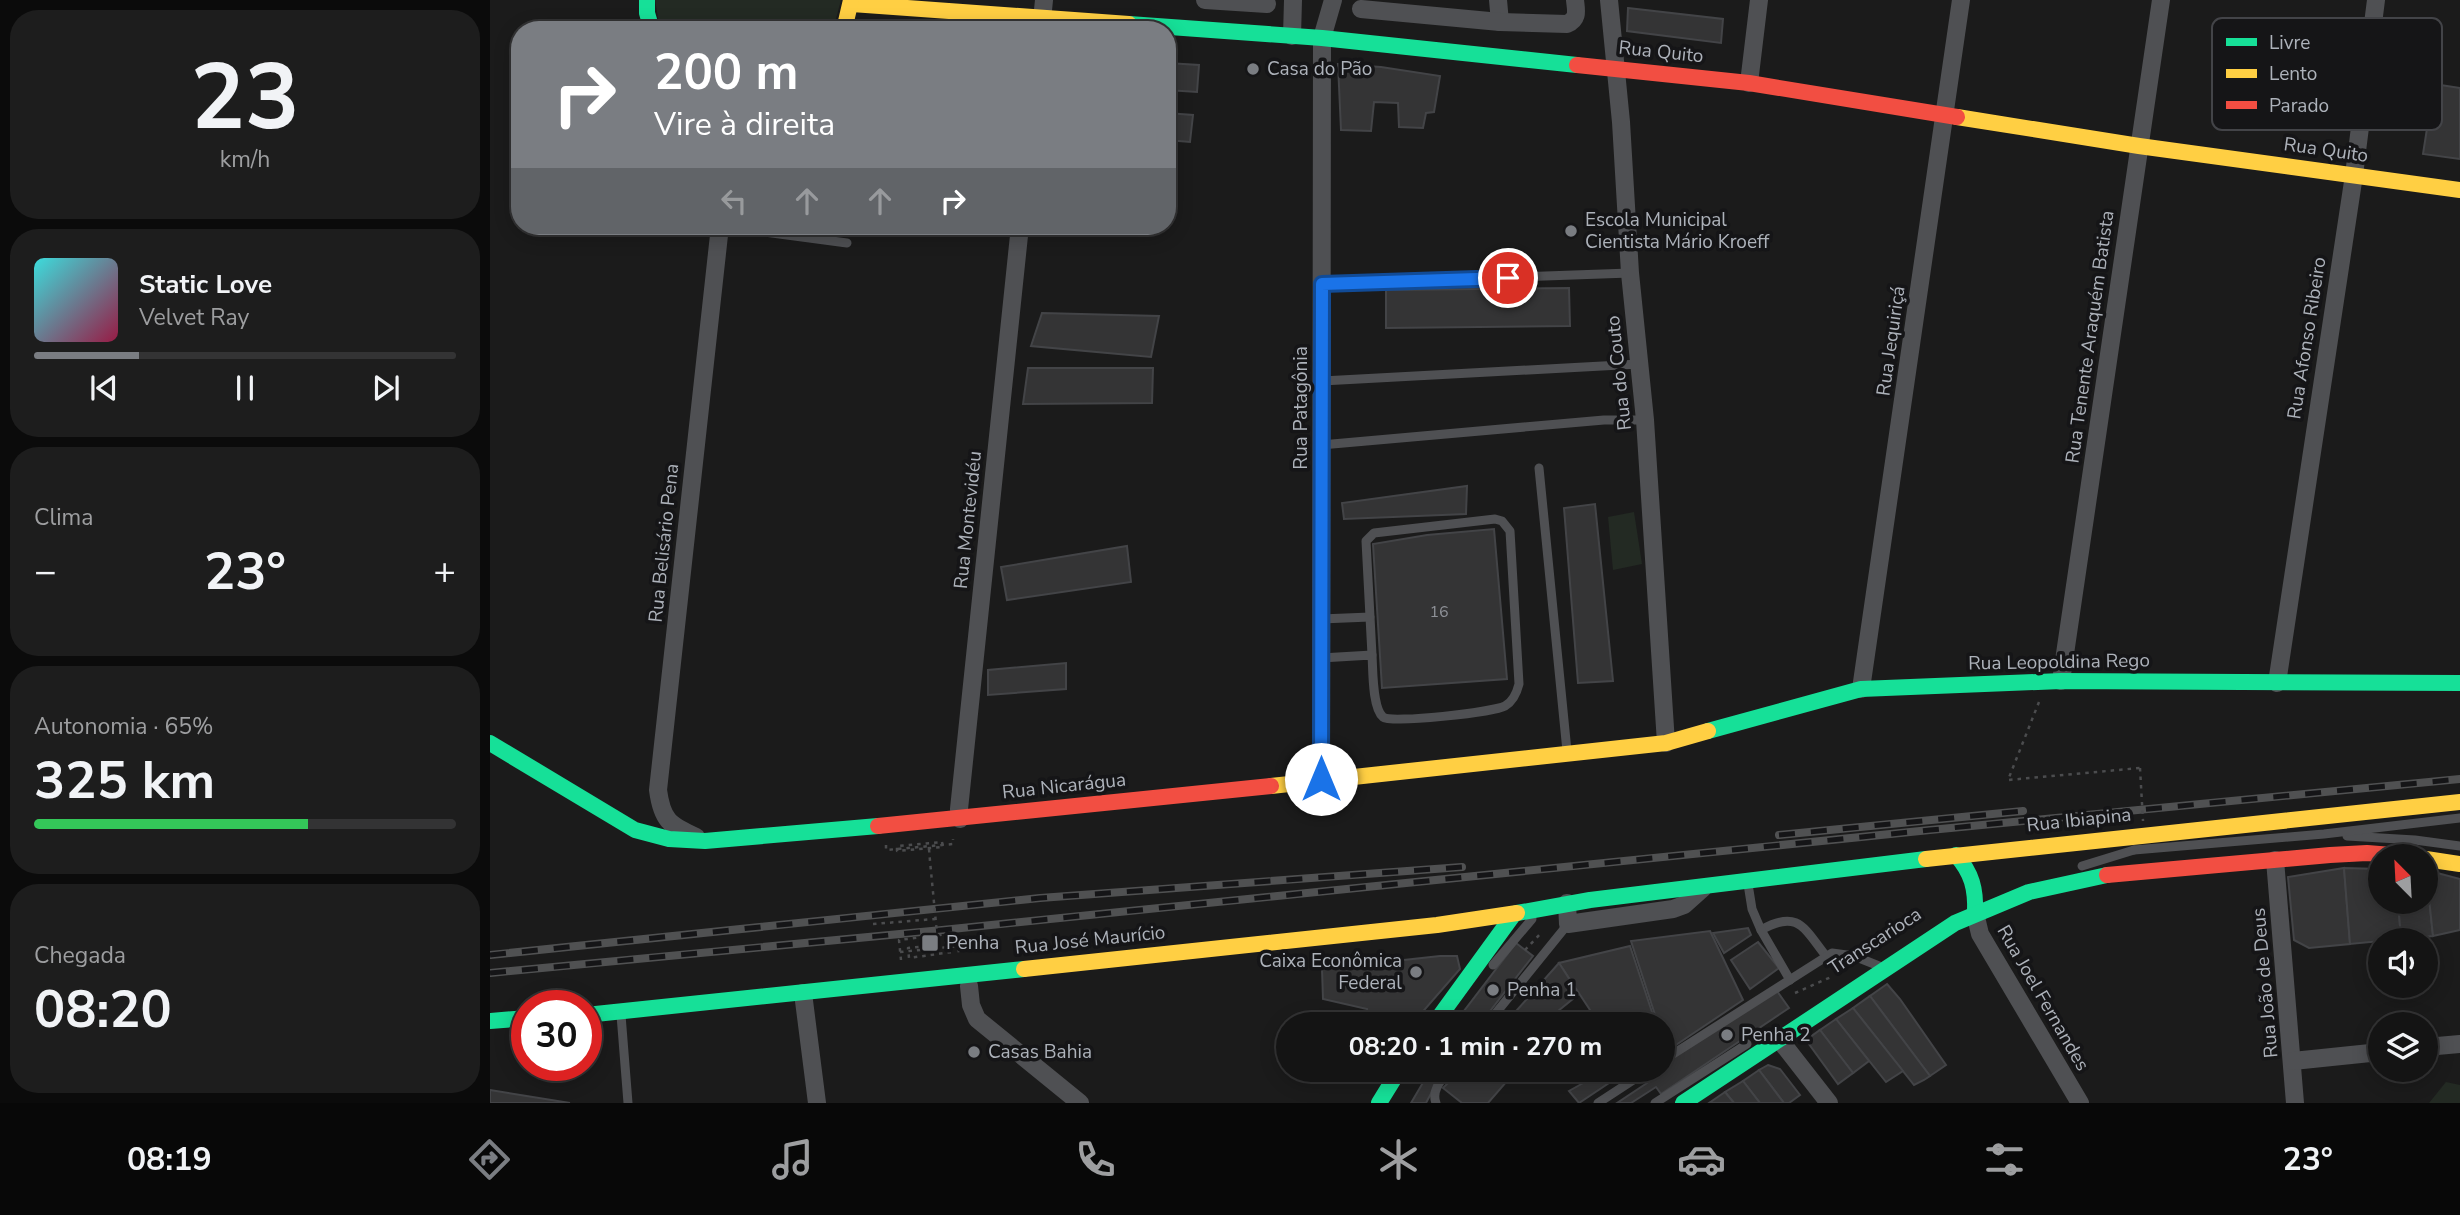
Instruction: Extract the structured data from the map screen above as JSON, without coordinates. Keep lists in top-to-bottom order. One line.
{"streets":{"main road":["Rua Quito","Rua Leopoldina Rego","Rua Nicarágua","Rua Ibiapina","Rua José Maurício"],"street":["Rua Tenente Araquém Batista","Rua Afonso Ribeiro","Rua Jequiriçá","Rua do Couto","Rua Patagônia","Rua Montevidéu","Rua Belisário Pena","Rua João de Deus","Rua Joel Fernandes"]},"crossings":[["Rua Quito","Rua Tenente Araquém Batista"],["Rua Quito","Rua Afonso Ribeiro"],["Rua Quito","Rua Jequiriçá"],["Rua Quito","Rua do Couto"],["Rua Quito","Rua Patagônia"],["Rua Tenente Araquém Batista","Rua Leopoldina Rego"],["Rua Afonso Ribeiro","Rua Leopoldina Rego"],["Rua Jequiriçá","Rua Leopoldina Rego"],["Rua do Couto","Rua Leopoldina Rego"],["Rua do Couto","Rua Nicarágua"],["Rua Patagônia","Rua Nicarágua"],["Rua Montevidéu","Rua Nicarágua"],["Rua Belisário Pena","Rua Nicarágua"],["Rua Leopoldina Rego","Rua Nicarágua"],["Rua Ibiapina","Rua José Maurício"]],"places":{"other":["Casa do Pão","Escola Municipal Cientista Mário Kroeff","Caixa Econômica Federal","Penha 1","Penha 2","Casas Bahia"],"transit":["Penha"]},"house_numbers":["16"],"legend":["Livre","Lento","Parado"],"north":"top left","page":{"tile":[["23","km/h"],"Clima",["Autonomia · 65%","325 km"],["Chegada","08:20"]],"turn":["200 m","Vire à direita"],"song":["Static Love","Velvet Ray"],"heat":["−","23°","+"],"limit":"30","trip":"08:20 · 1 min · 270 m","tabs":["08:19","23°"]}}
